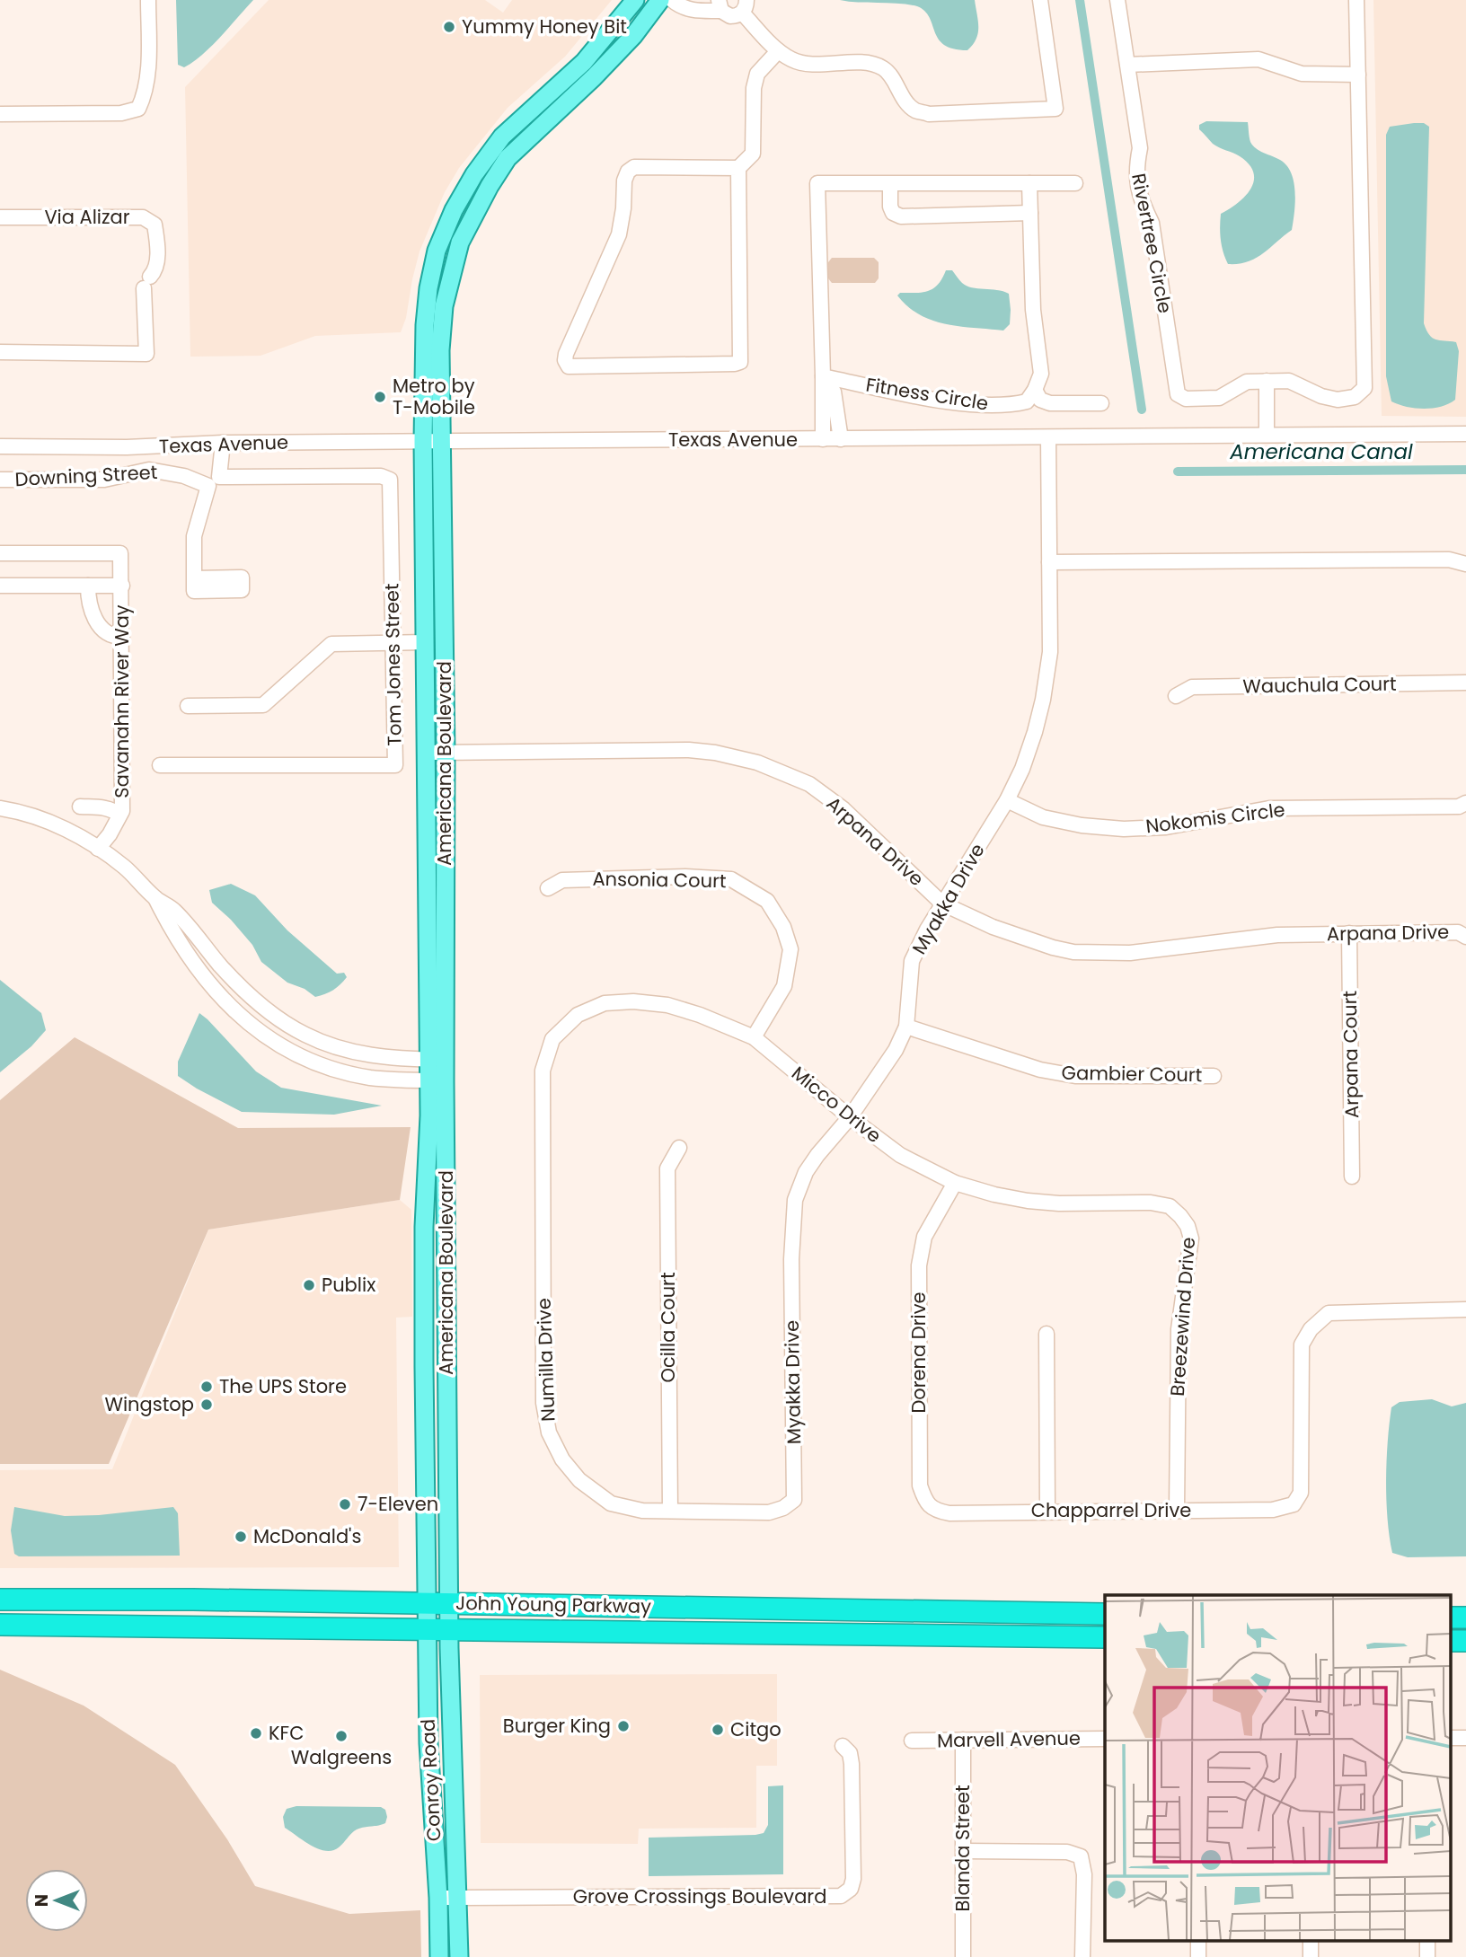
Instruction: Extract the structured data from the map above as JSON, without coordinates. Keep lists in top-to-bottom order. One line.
{"streets":{"highway":["John Young Parkway"],"main road":["Americana Boulevard","Conroy Road"],"street":["Via Alizar","Rivertree Circle","Fitness Circle","Texas Avenue","Downing Street","Tom Jones Street","Wauchula Court","Savanahn River Way","Nokomis Circle","Arpana Drive","Ansonia Court","Myakka Drive","Arpana Court","Gambier Court","Micco Drive","Breezewind Drive","Ocilla Court","Dorena Drive","Numilla Drive","Chapparrel Drive","Marvell Avenue","Blanda Street","Grove Crossings Boulevard"]},"crossings":[["Texas Avenue","Americana Boulevard"],["Texas Avenue","Myakka Drive"],["Downing Street","Tom Jones Street"],["Americana Boulevard","Arpana Drive"],["Americana Boulevard","John Young Parkway"],["Americana Boulevard","Conroy Road"],["Nokomis Circle","Myakka Drive"],["Arpana Drive","Myakka Drive"],["Arpana Drive","Arpana Court"],["Ansonia Court","Micco Drive"],["Myakka Drive","Gambier Court"],["Myakka Drive","Micco Drive"],["Myakka Drive","Numilla Drive"],["Micco Drive","Breezewind Drive"],["Micco Drive","Dorena Drive"],["Micco Drive","Numilla Drive"],["Breezewind Drive","Chapparrel Drive"],["Ocilla Court","Numilla Drive"],["Dorena Drive","Chapparrel Drive"],["John Young Parkway","Conroy Road"],["Marvell Avenue","Blanda Street"],["Conroy Road","Grove Crossings Boulevard"]],"water":["Americana Canal"],"places":["Yummy Honey Bit","Metro by T-Mobile","Publix","The UPS Store","Wingstop","7-Eleven","McDonald's","Burger King","Citgo","KFC","Walgreens"],"north":"left"}
